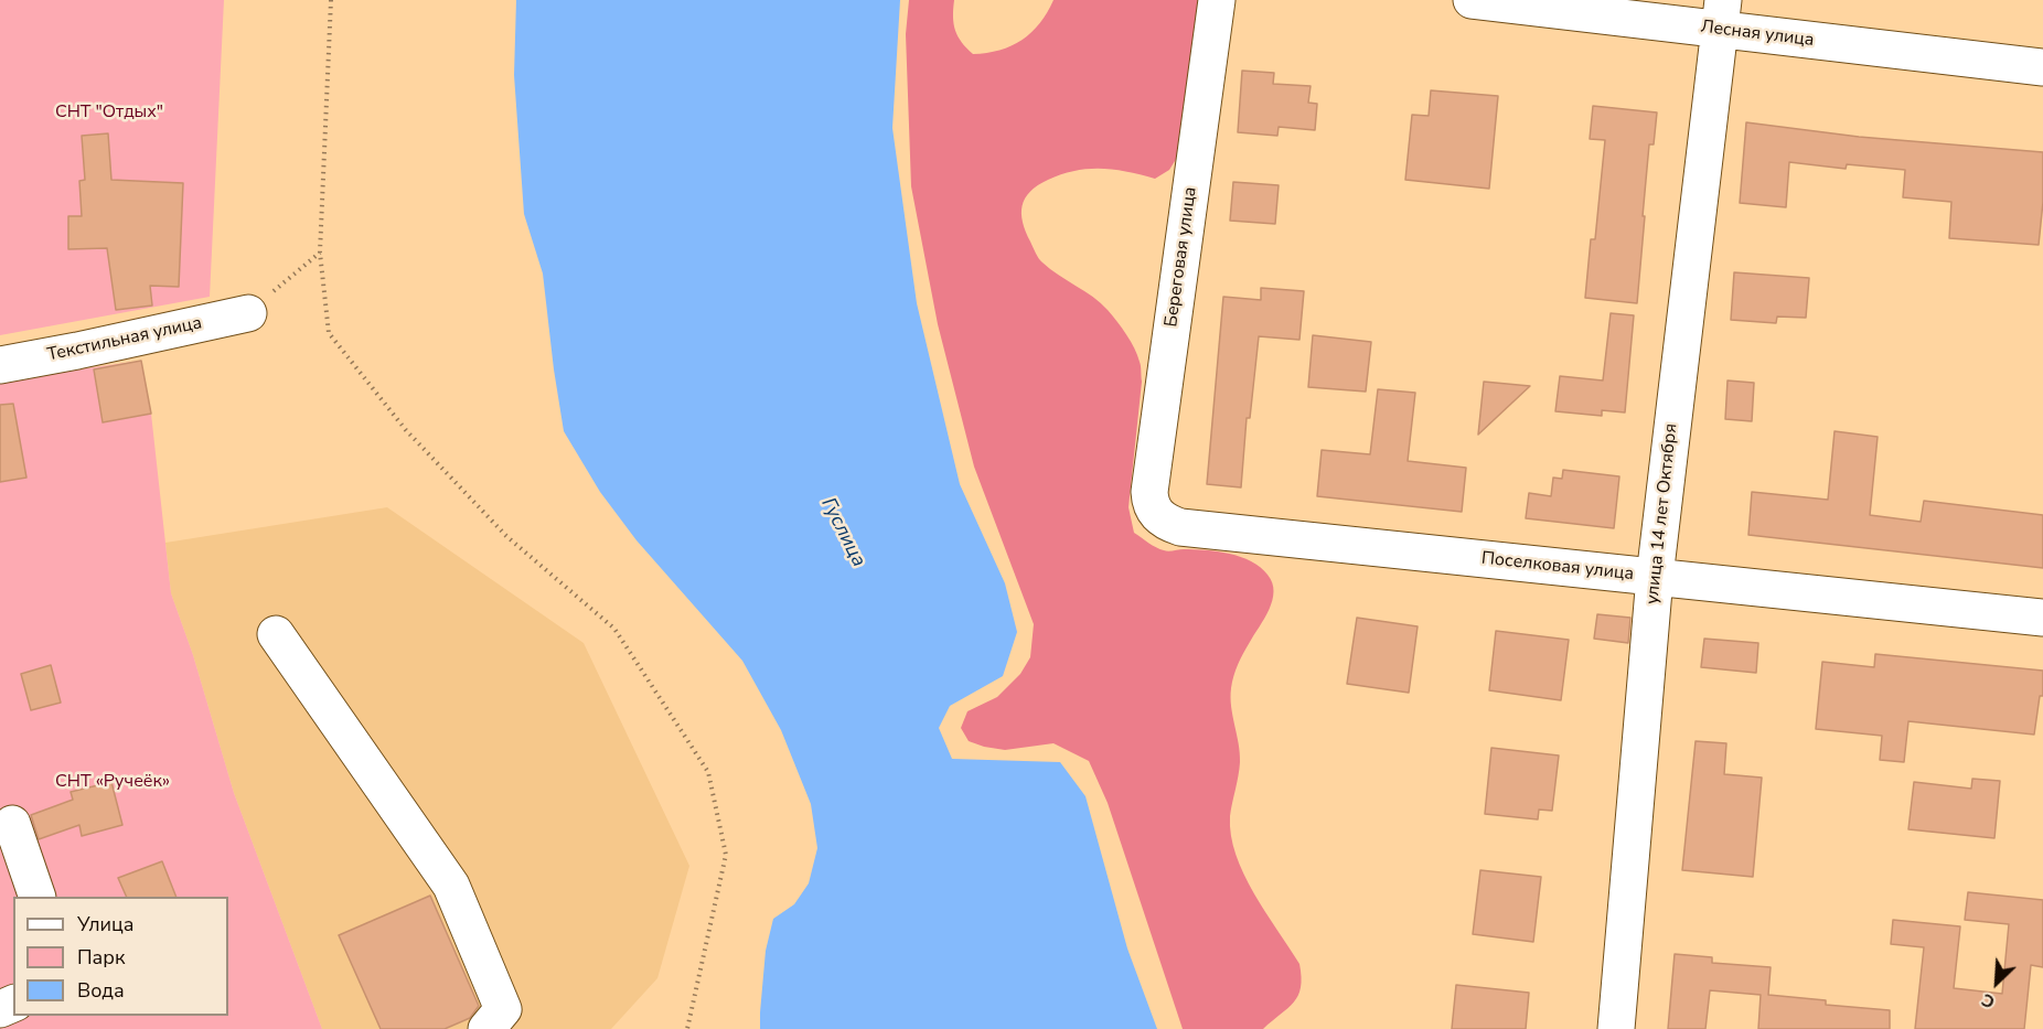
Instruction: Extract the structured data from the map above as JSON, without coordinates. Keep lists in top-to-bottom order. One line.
{"streets":{"street":["Лесная улица","Береговая улица","Текстильная улица","улица 14 лет Октября","Поселковая улица"]},"crossings":[["Лесная улица","улица 14 лет Октября"],["Береговая улица","Поселковая улица"],["улица 14 лет Октября","Поселковая улица"]],"water":["Гуслица"],"parks":["СНТ \"Отдых\"","СНТ «Ручеёк»"],"legend":["Улица","Парк","Вода"],"north":"bottom left"}
